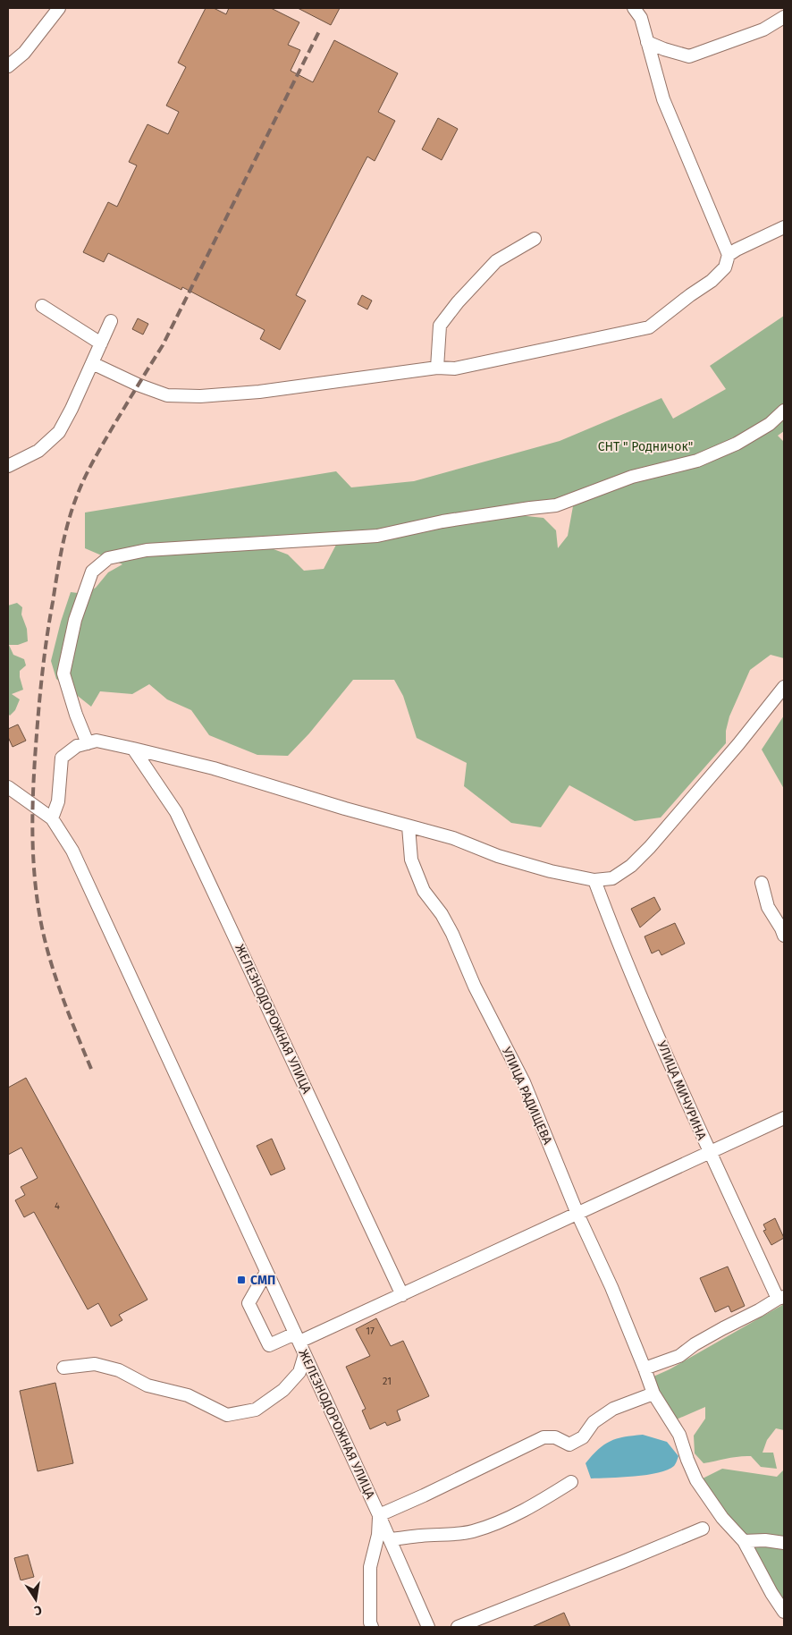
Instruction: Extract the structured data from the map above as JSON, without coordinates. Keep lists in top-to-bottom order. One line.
{"streets":{"street":["ЖЕЛЕЗНОДОРОЖНАЯ УЛИЦА","УЛИЦА МИЧУРИНА","УЛИЦА РАДИЩЕВА"]},"parks":["СНТ \" Родничок\""],"places":{"transit":["СМП"]},"house_numbers":["4","17","21"],"north":"bottom"}
